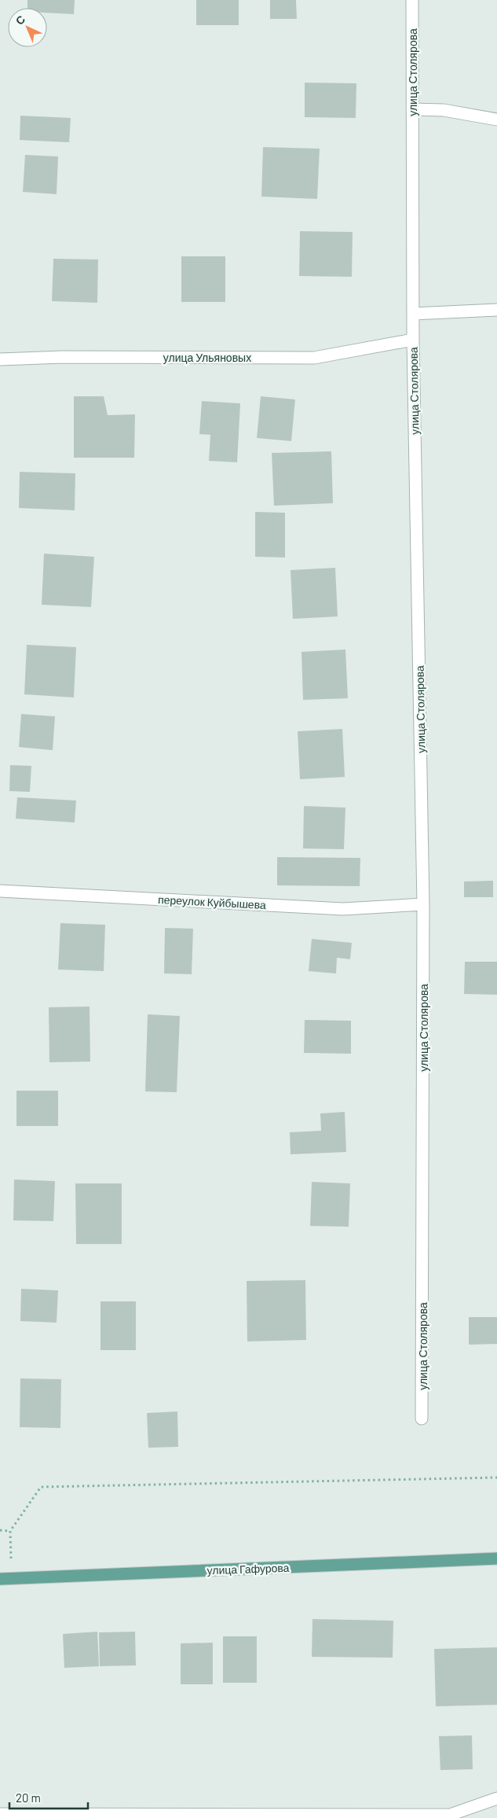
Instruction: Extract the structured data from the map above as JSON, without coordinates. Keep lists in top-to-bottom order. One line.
{"streets":{"main road":["улица Гафурова"],"street":["улица Столярова","улица Ульяновых","переулок Куйбышева"]},"crossings":[["улица Столярова","улица Ульяновых"],["улица Столярова","переулок Куйбышева"]],"scale_bar":"20 m","north":"top left"}
